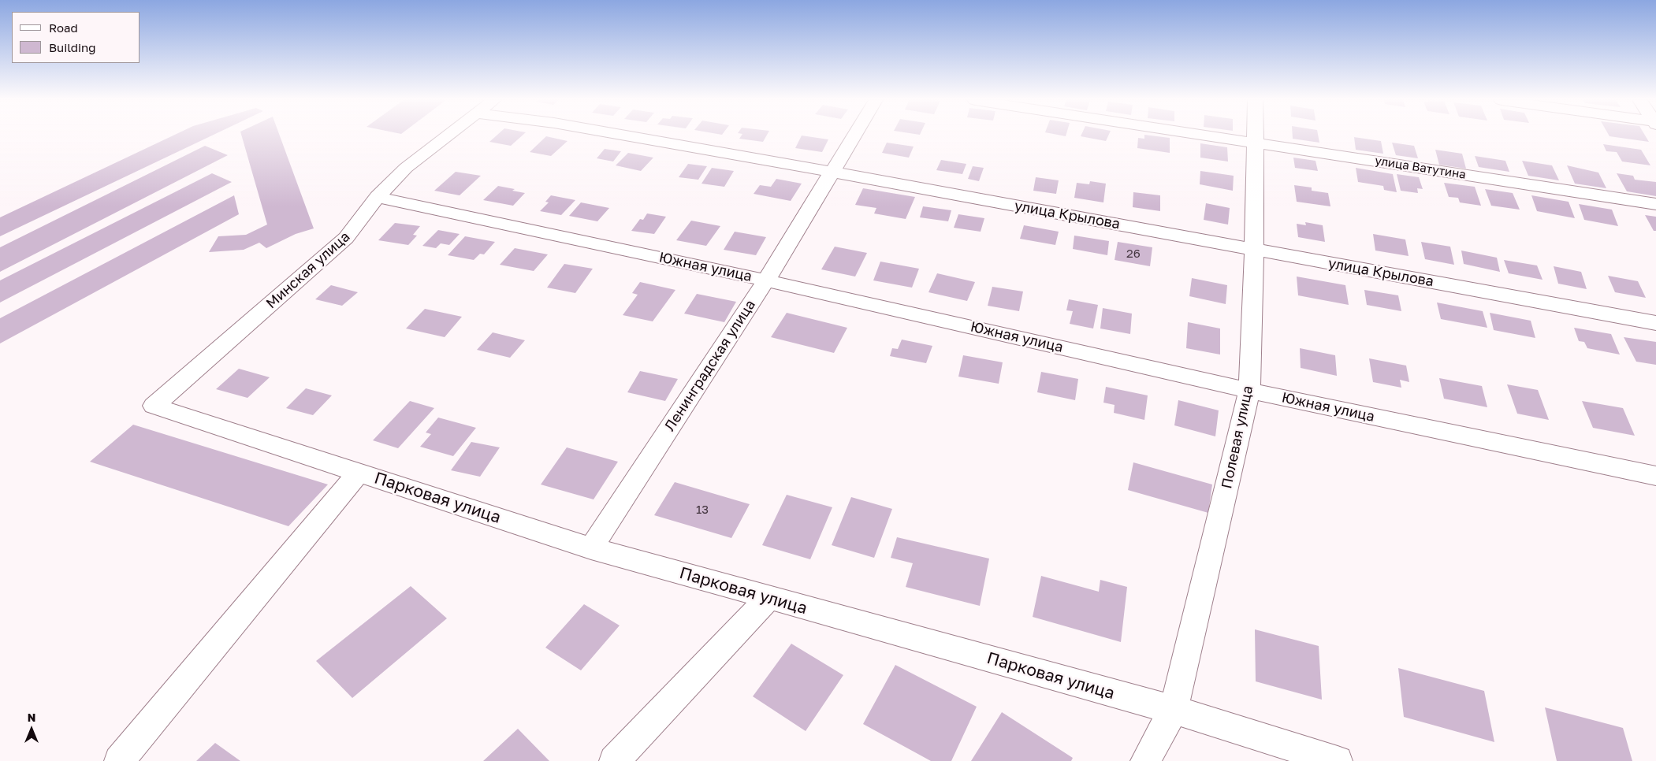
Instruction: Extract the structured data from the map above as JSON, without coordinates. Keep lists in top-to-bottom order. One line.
{"streets":{"street":["улица Ватутина","улица Крылова","Южная улица","Минская улица","Ленинградская улица","Полевая улица","Парковая улица"]},"crossings":[["улица Ватутина","Полевая улица"],["улица Крылова","Ленинградская улица"],["улица Крылова","Полевая улица"],["Южная улица","Минская улица"],["Южная улица","Ленинградская улица"],["Южная улица","Полевая улица"],["Минская улица","Парковая улица"],["Ленинградская улица","Парковая улица"],["Полевая улица","Парковая улица"]],"house_numbers":["26","13"],"legend":["Road","Building"],"north":"top"}
